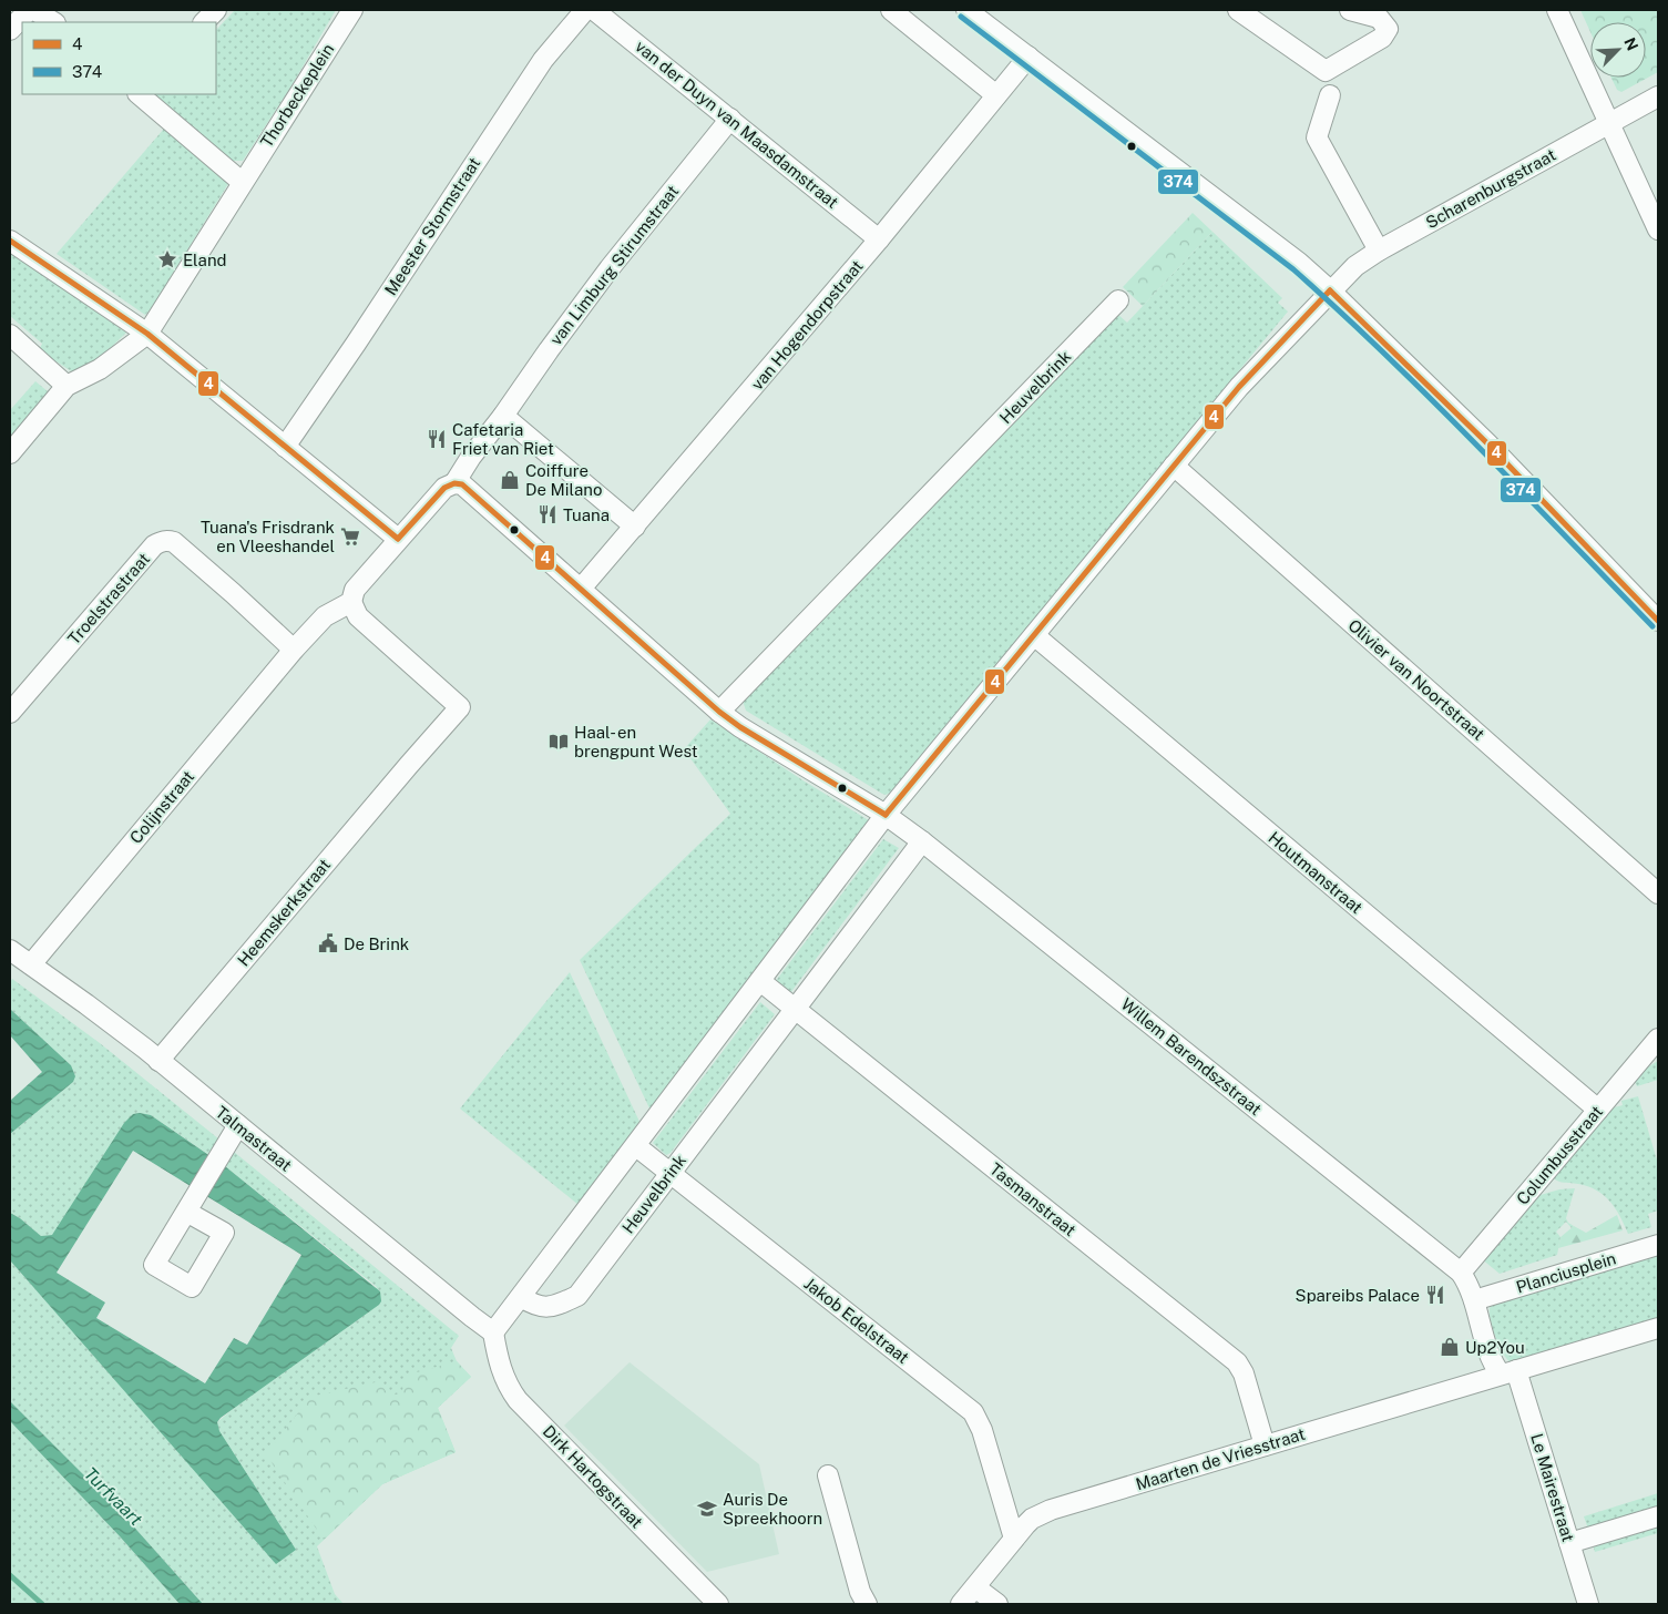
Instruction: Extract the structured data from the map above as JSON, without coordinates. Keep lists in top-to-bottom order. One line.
{"streets":{"street":["Thorbeckeplein","van der Duyn van Maasdamstraat","Scharenburgstraat","Meester Stormstraat","van Limburg Stirumstraat","van Hogendorpstraat","Heuvelbrink","Troelstrastraat","Olivier van Noortstraat","Colijnstraat","Houtmanstraat","Heemskerkstraat","Willem Barendszstraat","Talmastraat","Columbusstraat","Tasmanstraat","Planciusplein","Jakob Edelstraat","Maarten de Vriesstraat","Dirk Hartogstraat","Le Mairestraat"]},"crossings":[["van der Duyn van Maasdamstraat","van Limburg Stirumstraat"],["van der Duyn van Maasdamstraat","van Hogendorpstraat"],["van Limburg Stirumstraat","Colijnstraat"],["van Limburg Stirumstraat","Heemskerkstraat"],["Heuvelbrink","Willem Barendszstraat"],["Heuvelbrink","Tasmanstraat"],["Heuvelbrink","Jakob Edelstraat"],["Troelstrastraat","Colijnstraat"],["Colijnstraat","Heemskerkstraat"],["Colijnstraat","Talmastraat"],["Houtmanstraat","Columbusstraat"],["Heemskerkstraat","Talmastraat"],["Willem Barendszstraat","Columbusstraat"],["Talmastraat","Dirk Hartogstraat"],["Tasmanstraat","Maarten de Vriesstraat"],["Jakob Edelstraat","Maarten de Vriesstraat"],["Maarten de Vriesstraat","Le Mairestraat"]],"water":["Turfvaart"],"places":{"place":["Eland"],"restaurant":["Cafetaria Friet van Riet","Tuana","Spareibs Palace"],"shop":["Coiffure De Milano","Up2You"],"supermarket":["Tuana's Frisdrank en Vleeshandel"],"library":["Haal- en brengpunt West"],"public building":["De Brink"],"school or university":["Auris De Spreekhoorn"]},"lines":["transit line 374","transit line 4"],"legend":["4","374"],"north":"top right"}
